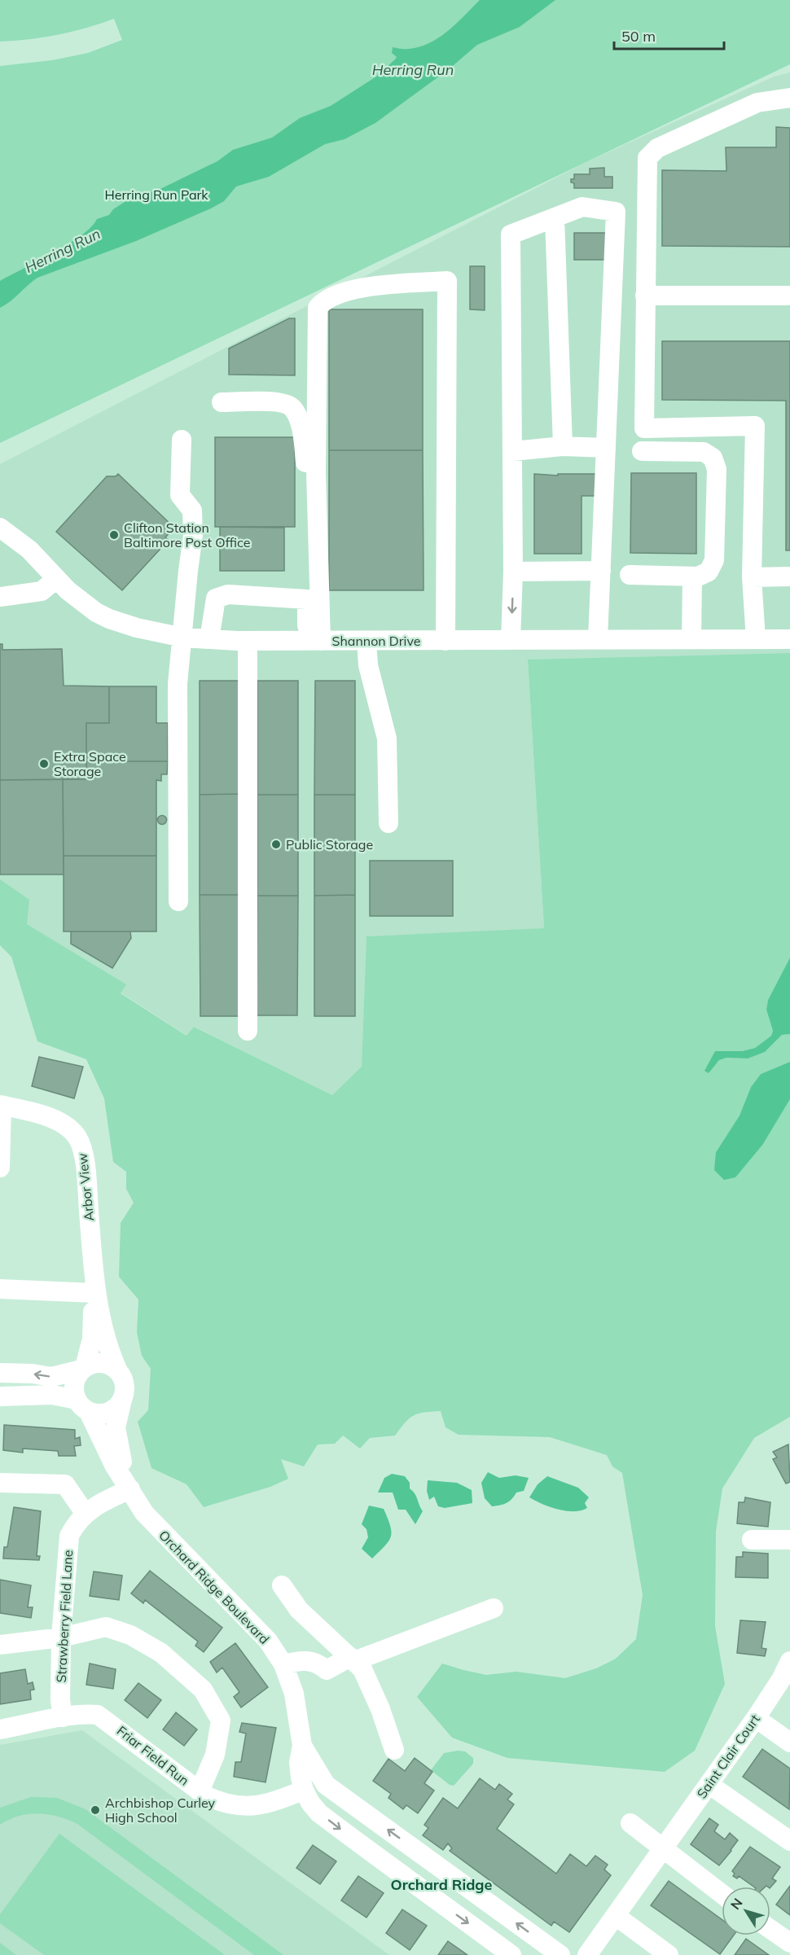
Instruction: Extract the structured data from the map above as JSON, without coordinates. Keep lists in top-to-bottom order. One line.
{"streets":{"street":["Shannon Drive","Arbor View","Orchard Ridge Boulevard","Strawberry Field Lane","Friar Field Run","Saint Clair Court"]},"crossings":[["Arbor View","Orchard Ridge Boulevard"],["Orchard Ridge Boulevard","Strawberry Field Lane"],["Orchard Ridge Boulevard","Friar Field Run"],["Strawberry Field Lane","Friar Field Run"]],"districts":["Orchard Ridge"],"water":["Herring Run"],"parks":["Herring Run Park"],"places":["Clifton Station Baltimore Post Office","Extra Space Storage","Public Storage","Archbishop Curley High School"],"scale_bar":"50 m","north":"top left"}
